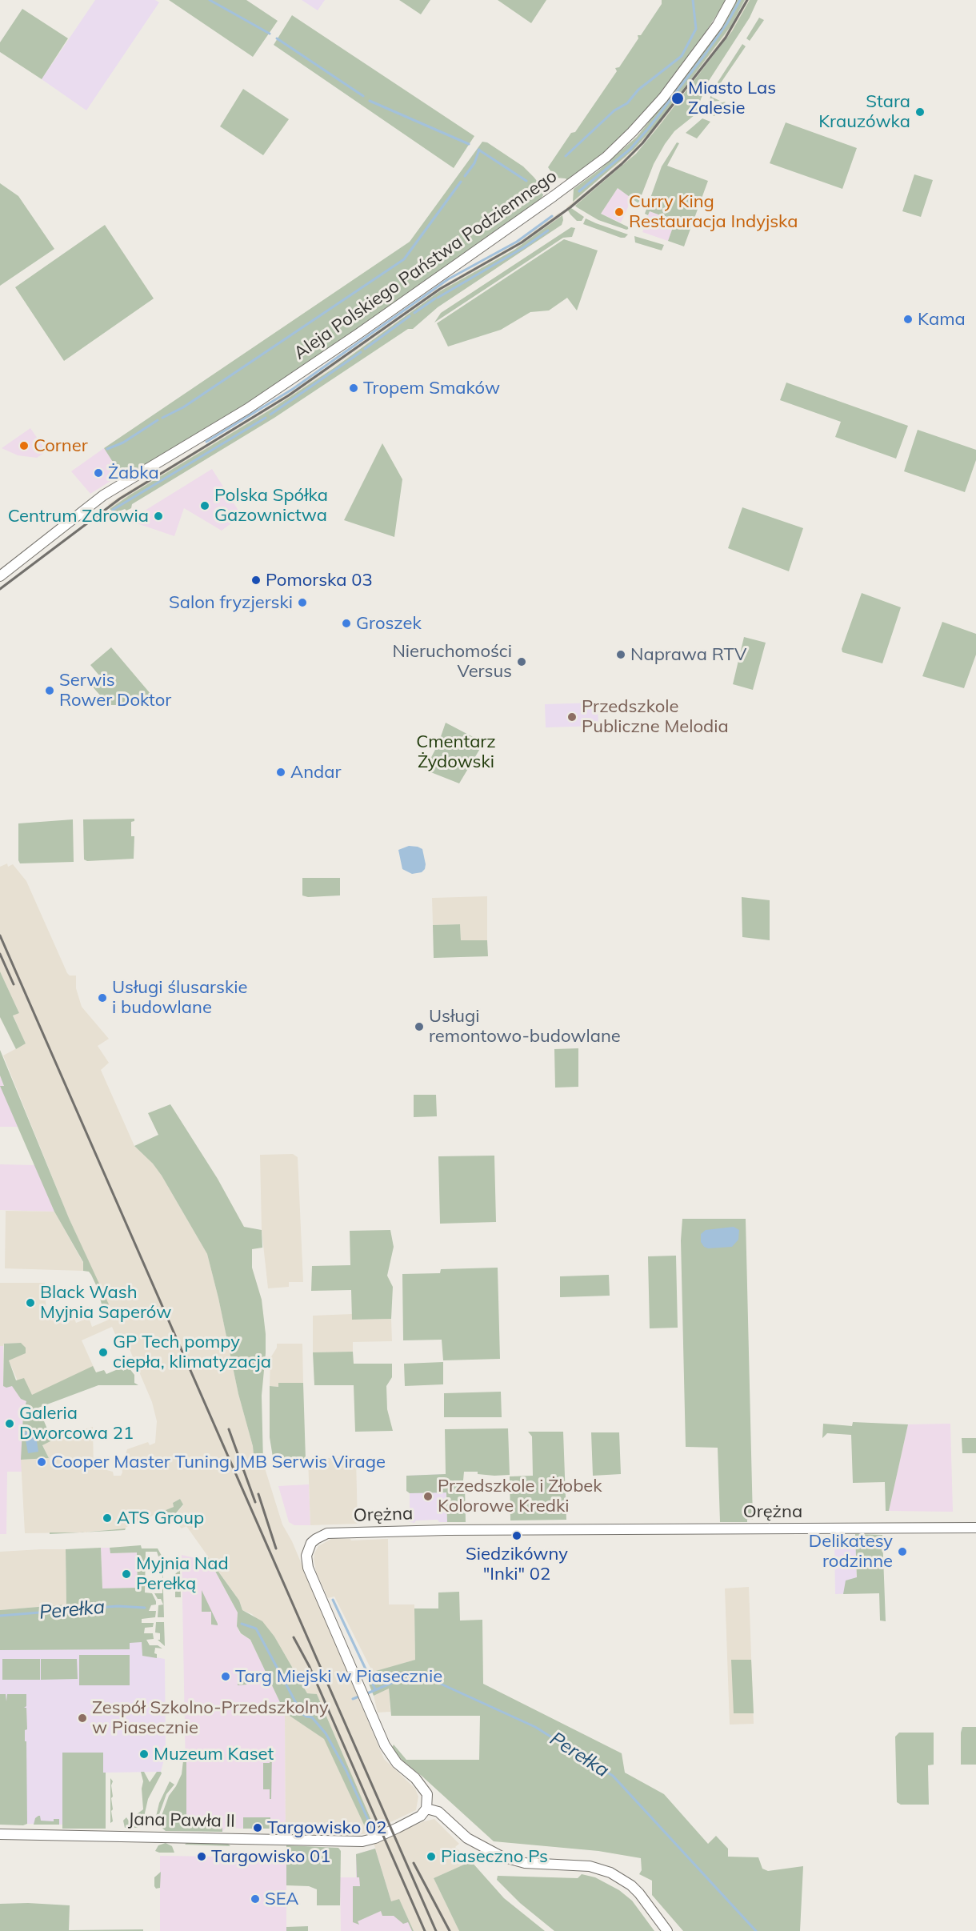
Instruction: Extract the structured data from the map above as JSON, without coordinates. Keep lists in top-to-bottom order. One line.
{"streets":{"street":["Aleja Polskiego Państwa Podziemnego","Orężna","Jana Pawła II"]},"crossings":[["Orężna","Jana Pawła II"]],"water":["Perełka"],"parks":["Cmentarz Żydowski"],"places":["Miasto Las Zalesie","Stara Krauzówka","Curry King Restauracja Indyjska","Kama","Tropem Smaków","Corner","Żabka","Polska Spółka Gazownictwa","Centrum Zdrowia","Pomorska 03","Salon fryzjerski","Groszek","Naprawa RTV","Nieruchomości Versus","Serwis Rower Doktor","Przedszkole Publiczne Melodia","Andar","Usługi ślusarskie i budowlane","Usługi remontowo-budowlane","Black Wash Myjnia Saperów","GP Tech pompy ciepła, klimatyzacja","Galeria Dworcowa 21","Cooper Master Tuning JMB Serwis Virage","Przedszkole i Żłobek Kolorowe Kredki","ATS Group","Siedzikówny \"Inki\" 02","Delikatesy rodzinne","Myjnia Nad Perełką","Targ Miejski w Piasecznie","Zespół Szkolno-Przedszkolny w Piasecznie","Muzeum Kaset","Targowisko 02","Targowisko 01","Piaseczno Ps","SEA"]}
